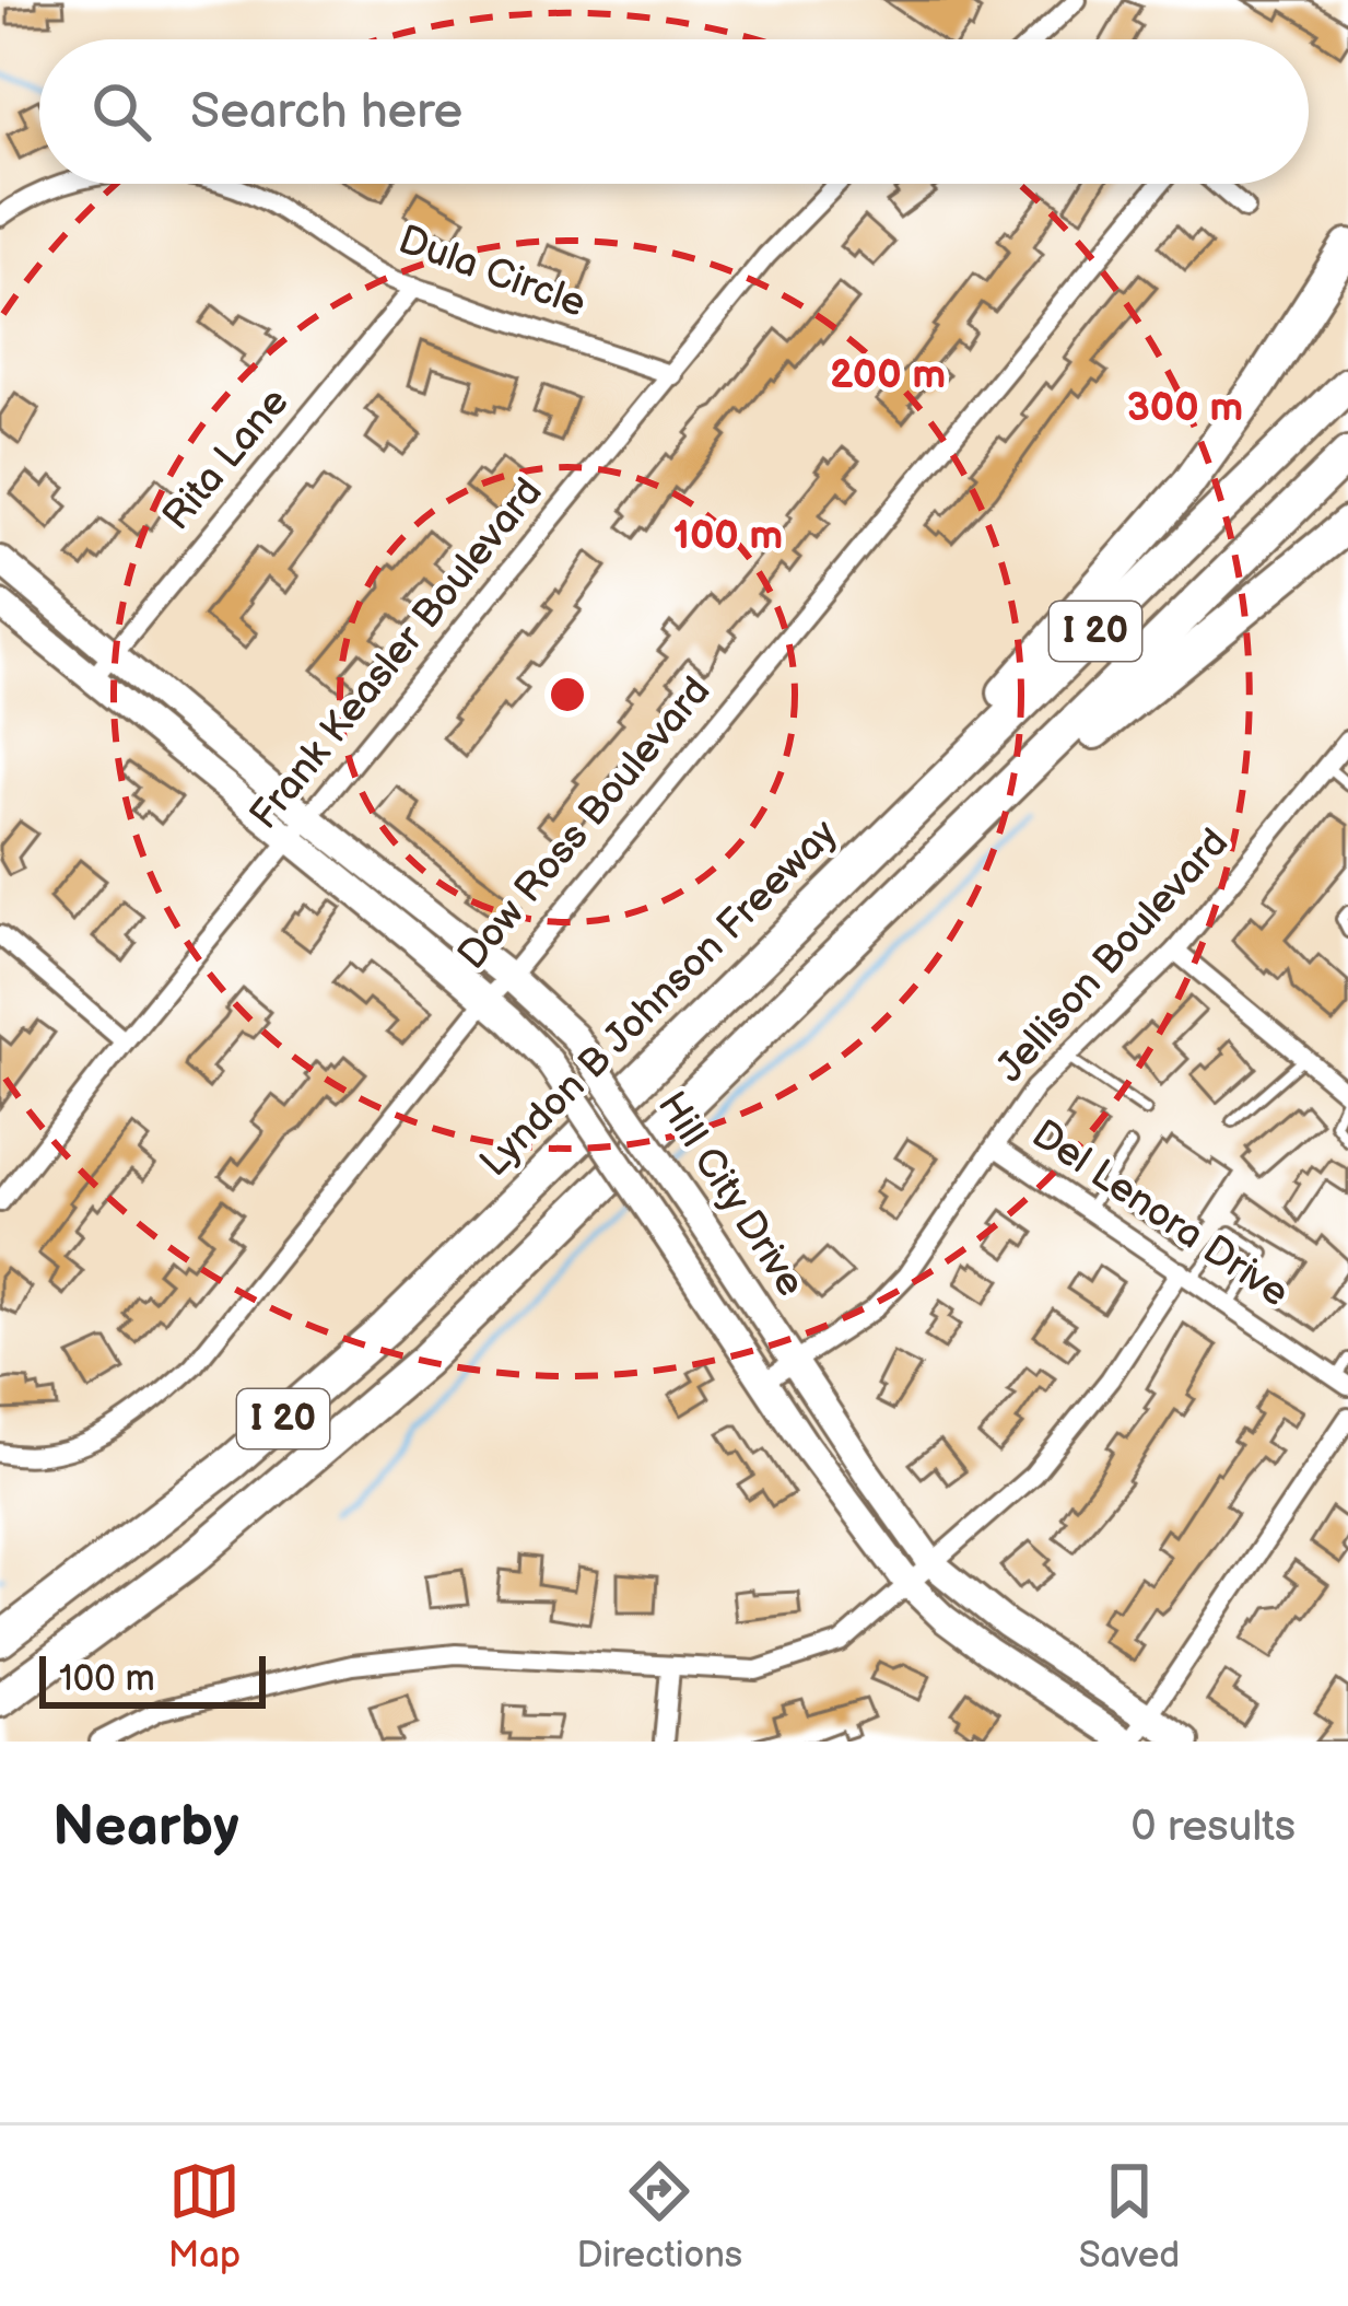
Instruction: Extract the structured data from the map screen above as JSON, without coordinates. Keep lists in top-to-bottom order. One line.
{"streets":{"highway":["I 20","Lyndon B Johnson Freeway"],"street":["Dula Circle","Rita Lane","Frank Keasler Boulevard","Dow Ross Boulevard","Jellison Boulevard","Hill City Drive","Del Lenora Drive"]},"crossings":[["Dula Circle","Rita Lane"],["Dula Circle","Frank Keasler Boulevard"],["Rita Lane","Hill City Drive"],["Frank Keasler Boulevard","Hill City Drive"],["Dow Ross Boulevard","Hill City Drive"],["Jellison Boulevard","Hill City Drive"],["Jellison Boulevard","Del Lenora Drive"]],"scale_bar":"100 m","page":{"search":"Search here","scale":"100 m","heading":["Nearby","0 results"],"nav":["Map","Directions","Saved"]},"rings":["200 m","300 m","100 m"]}
